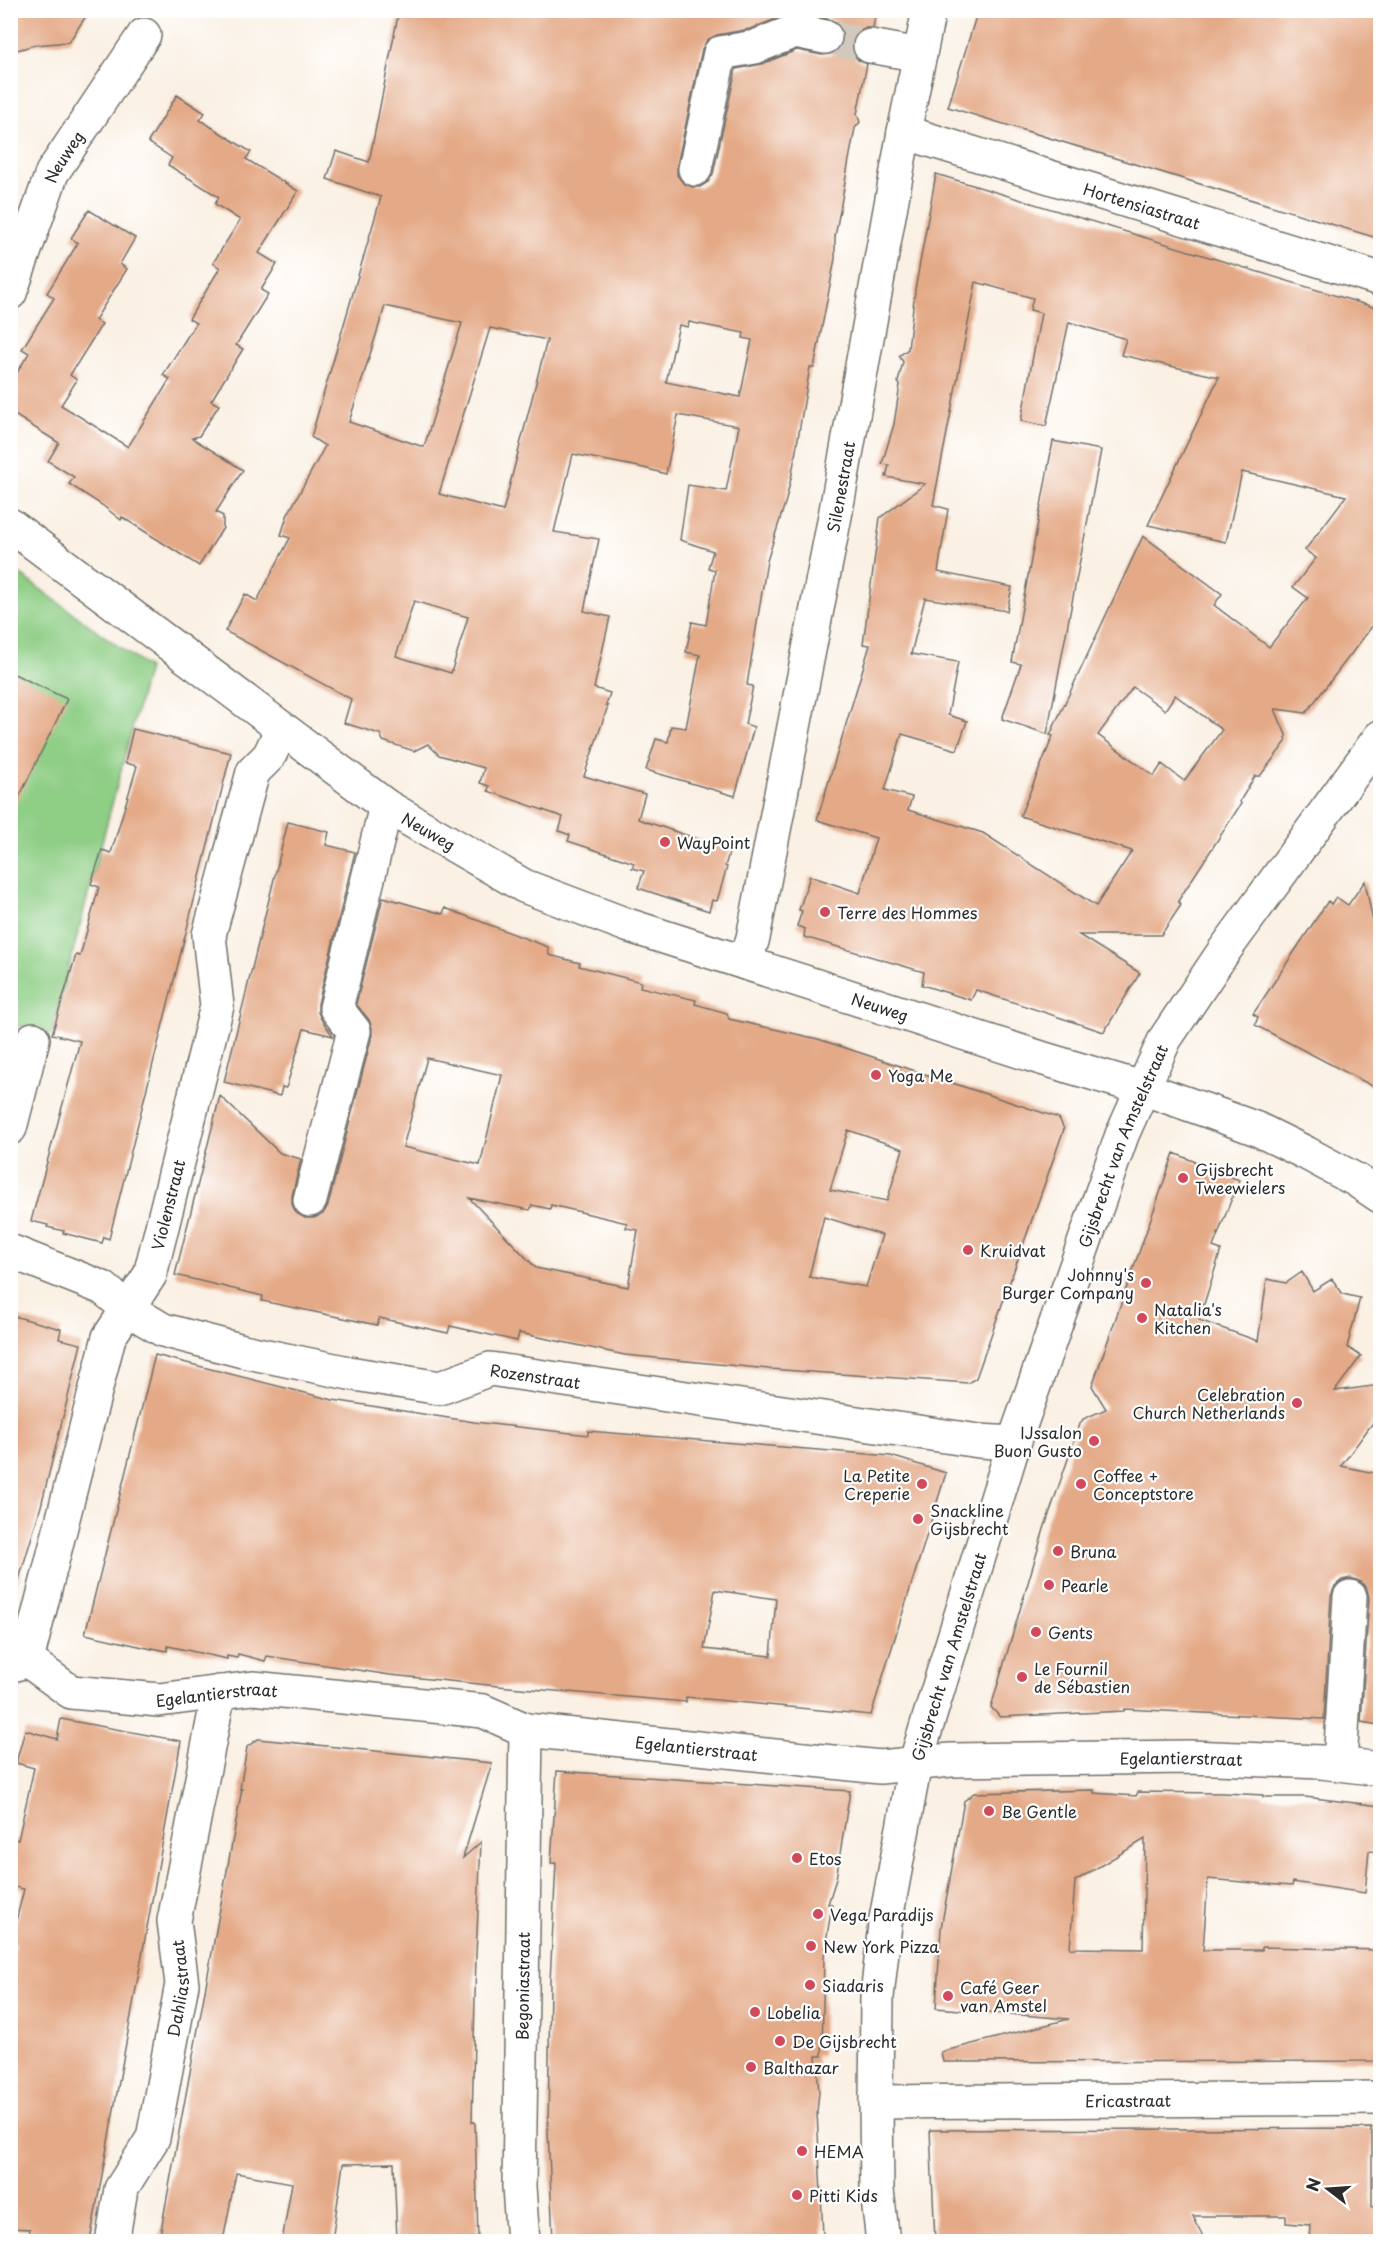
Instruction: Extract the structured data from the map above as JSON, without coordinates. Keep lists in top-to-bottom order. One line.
{"streets":{"street":["Neuweg","Hortensiastraat","Silenestraat","Gijsbrecht van Amstelstraat","Violenstraat","Rozenstraat","Egelantierstraat","Begoniastraat","Dahliastraat","Ericastraat"]},"crossings":[["Neuweg","Silenestraat"],["Neuweg","Gijsbrecht van Amstelstraat"],["Neuweg","Violenstraat"],["Hortensiastraat","Silenestraat"],["Gijsbrecht van Amstelstraat","Rozenstraat"],["Gijsbrecht van Amstelstraat","Egelantierstraat"],["Gijsbrecht van Amstelstraat","Ericastraat"],["Violenstraat","Rozenstraat"],["Violenstraat","Egelantierstraat"],["Egelantierstraat","Begoniastraat"],["Egelantierstraat","Dahliastraat"]],"places":["WayPoint","Terre des Hommes","Yoga Me","Gijsbrecht Tweewielers","Kruidvat","Johnny's Burger Company","Natalia's Kitchen","Celebration Church Netherlands","IJssalon Buon Gusto","La Petite Creperie","Coffee + Conceptstore","Snackline Gijsbrecht","Bruna","Pearle","Gents","Le Fournil de Sébastien","Be Gentle","Etos","Vega Paradijs","New York Pizza","Siadaris","Café Geer van Amstel","Lobelia","De Gijsbrecht","Balthazar","HEMA","Pitti Kids"],"north":"left"}
